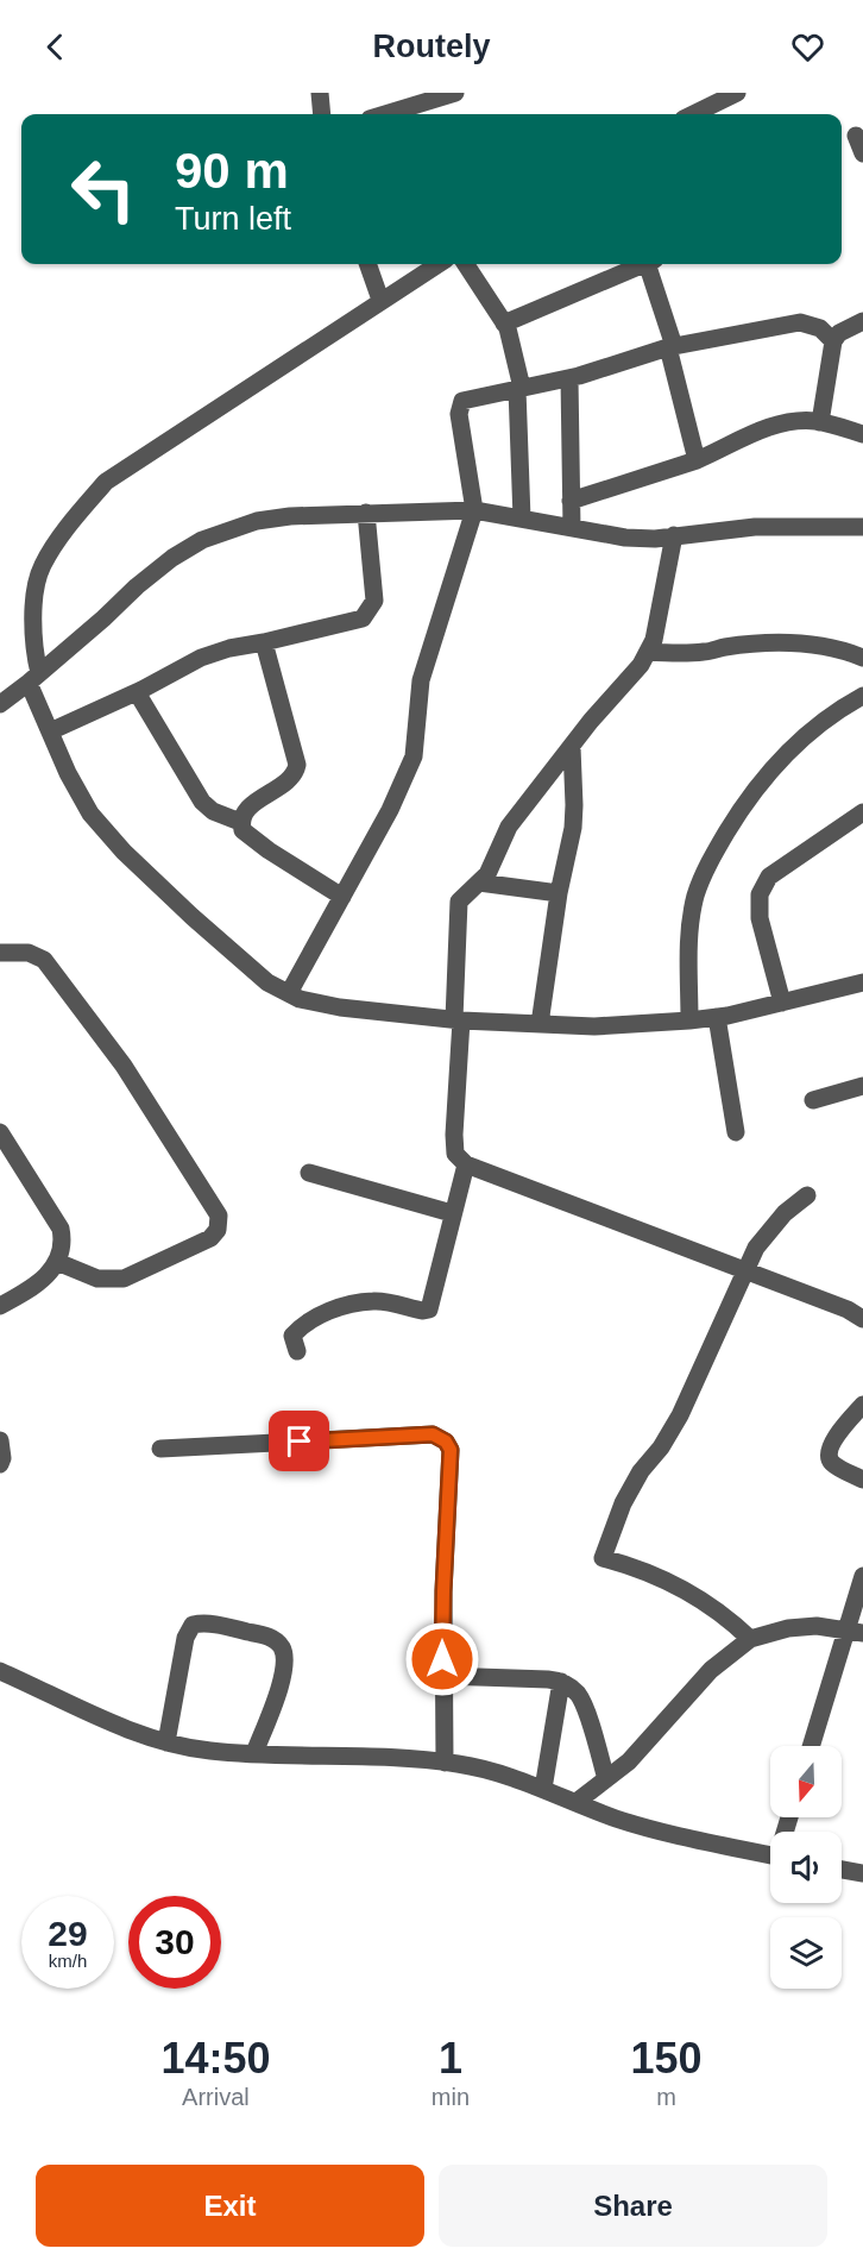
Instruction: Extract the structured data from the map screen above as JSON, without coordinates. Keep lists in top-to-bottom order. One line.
{"north":"bottom","page":{"header":"Routely","turn":["90 m","Turn left"],"speed":"29 km/h","limit":"30","eta":["14:50","Arrival","1","min","150","m"],"buttons":["Exit","Share"]}}
